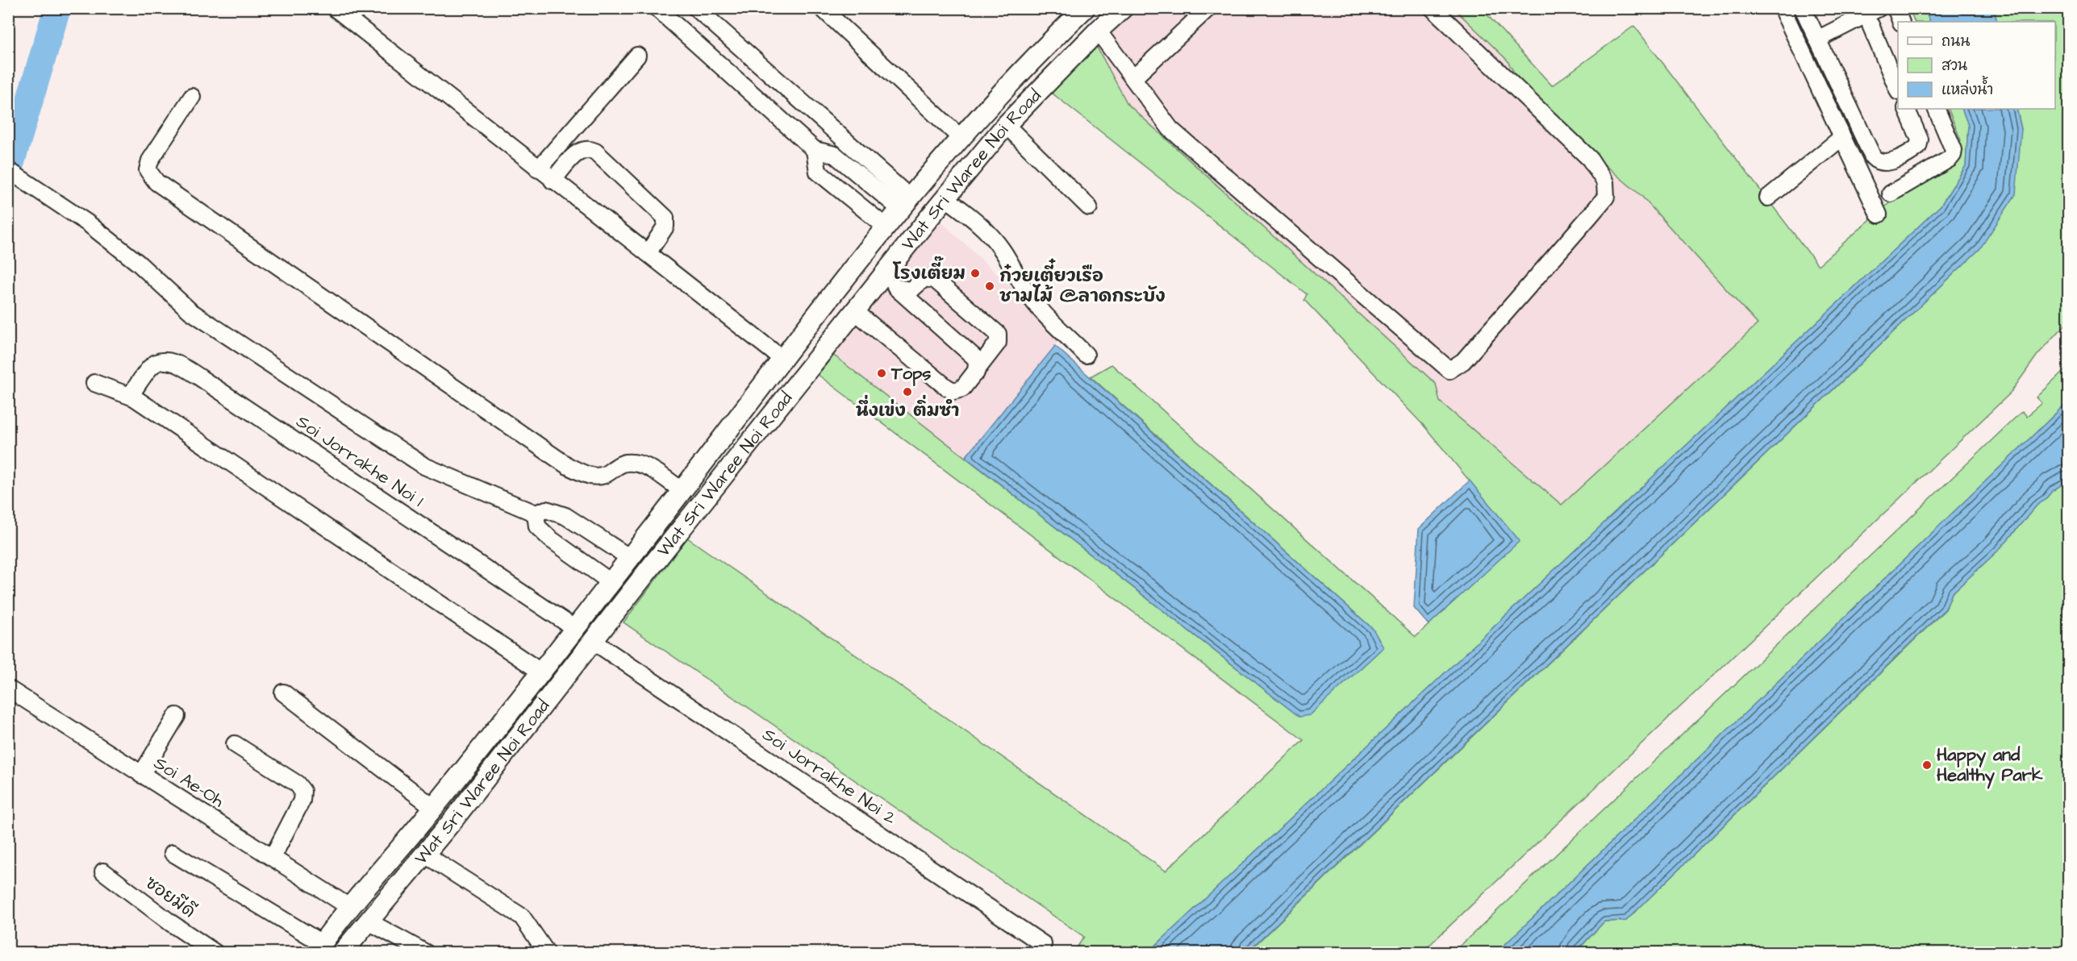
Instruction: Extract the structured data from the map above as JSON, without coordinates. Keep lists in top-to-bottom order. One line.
{"streets":{"main road":["Wat Sri Waree Noi Road"],"street":["Soi Jorrakhe Noi 1","Soi Jorrakhe Noi 2","Soi Ae-Oh","ซอยมีดี"]},"crossings":[["Wat Sri Waree Noi Road","Soi Jorrakhe Noi 1"],["Wat Sri Waree Noi Road","Soi Jorrakhe Noi 2"],["Wat Sri Waree Noi Road","Soi Ae-Oh"]],"places":["โรงเตี๊ยม","ก๋วยเตี๋ยวเรือ ชามไม้ @ลาดกระบัง","Tops","นึ่งเข่ง ติ่มซำ","Happy and Healthy Park"],"legend":["ถนน","สวน","แหล่งน้ำ"]}
